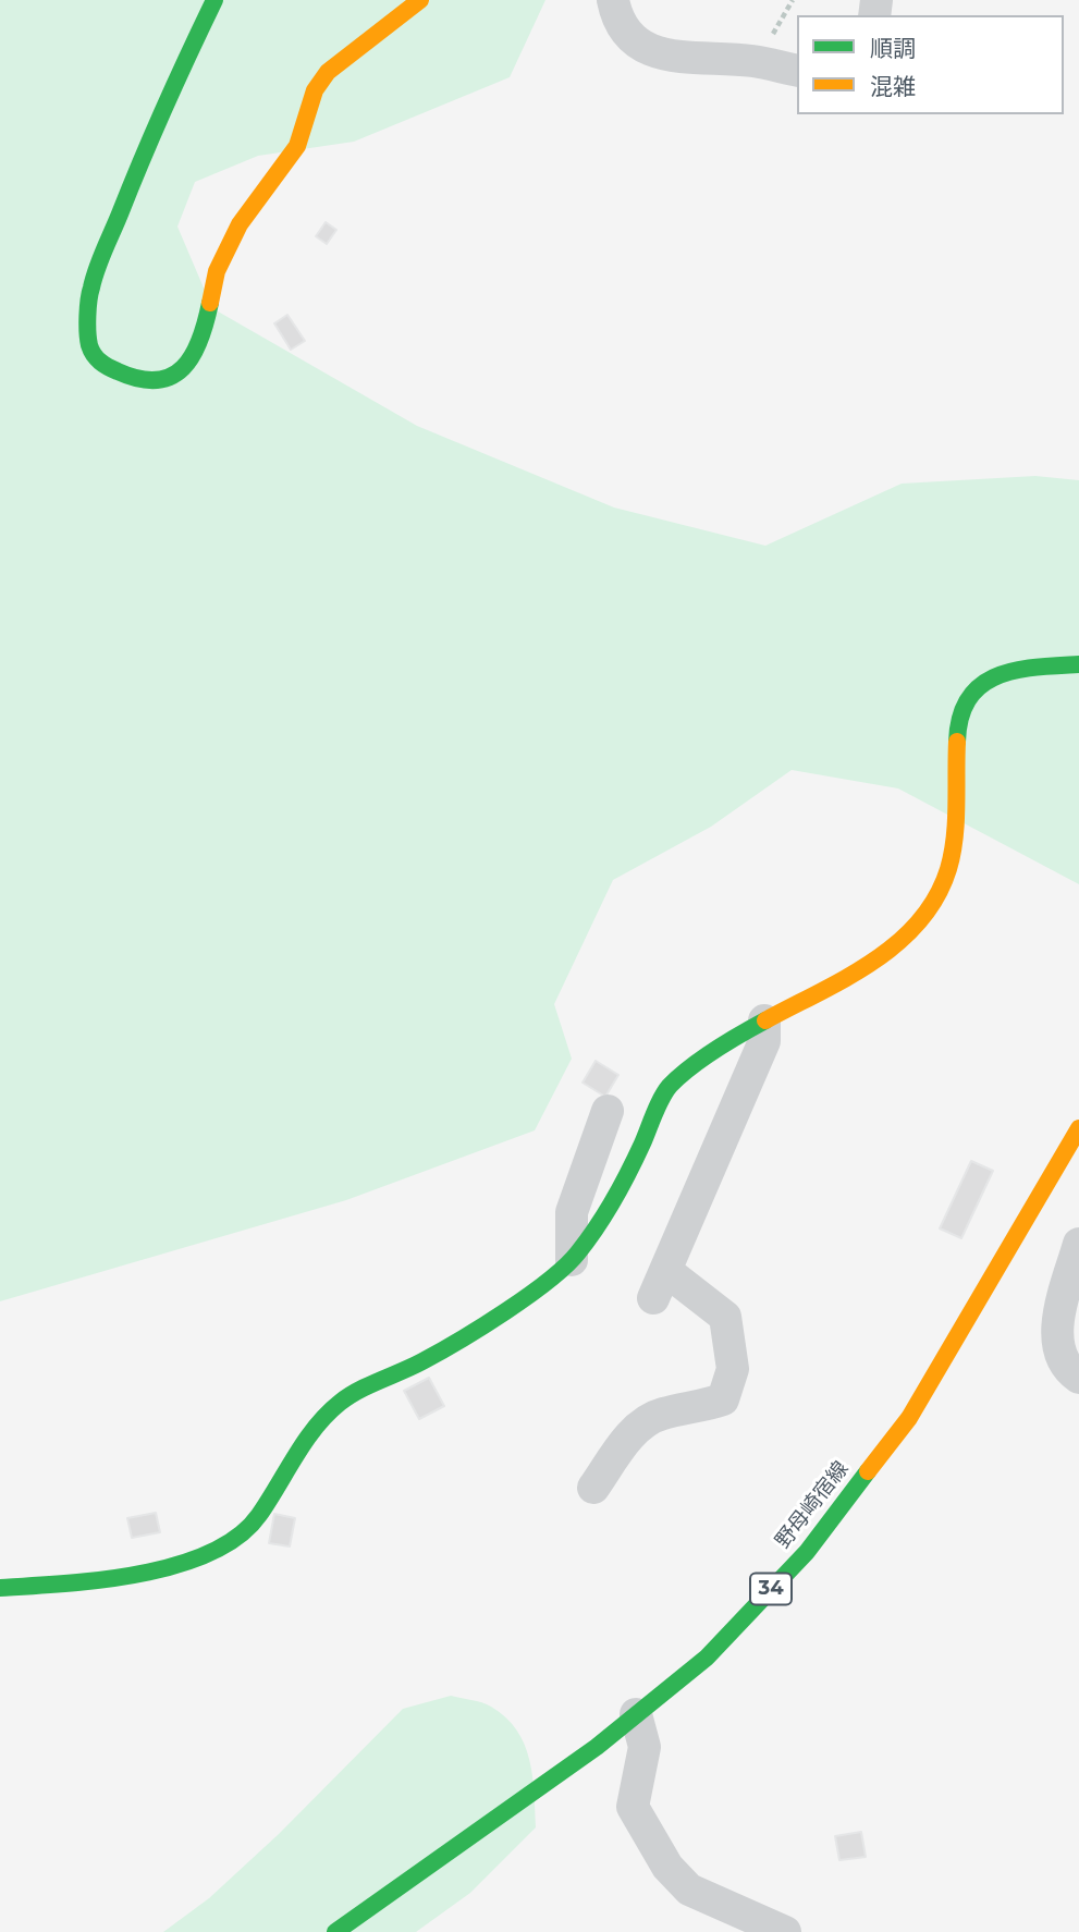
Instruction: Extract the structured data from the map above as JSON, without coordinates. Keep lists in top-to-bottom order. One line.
{"streets":{"street":["野母崎宿線","34"]},"legend":["順調","混雑"]}
